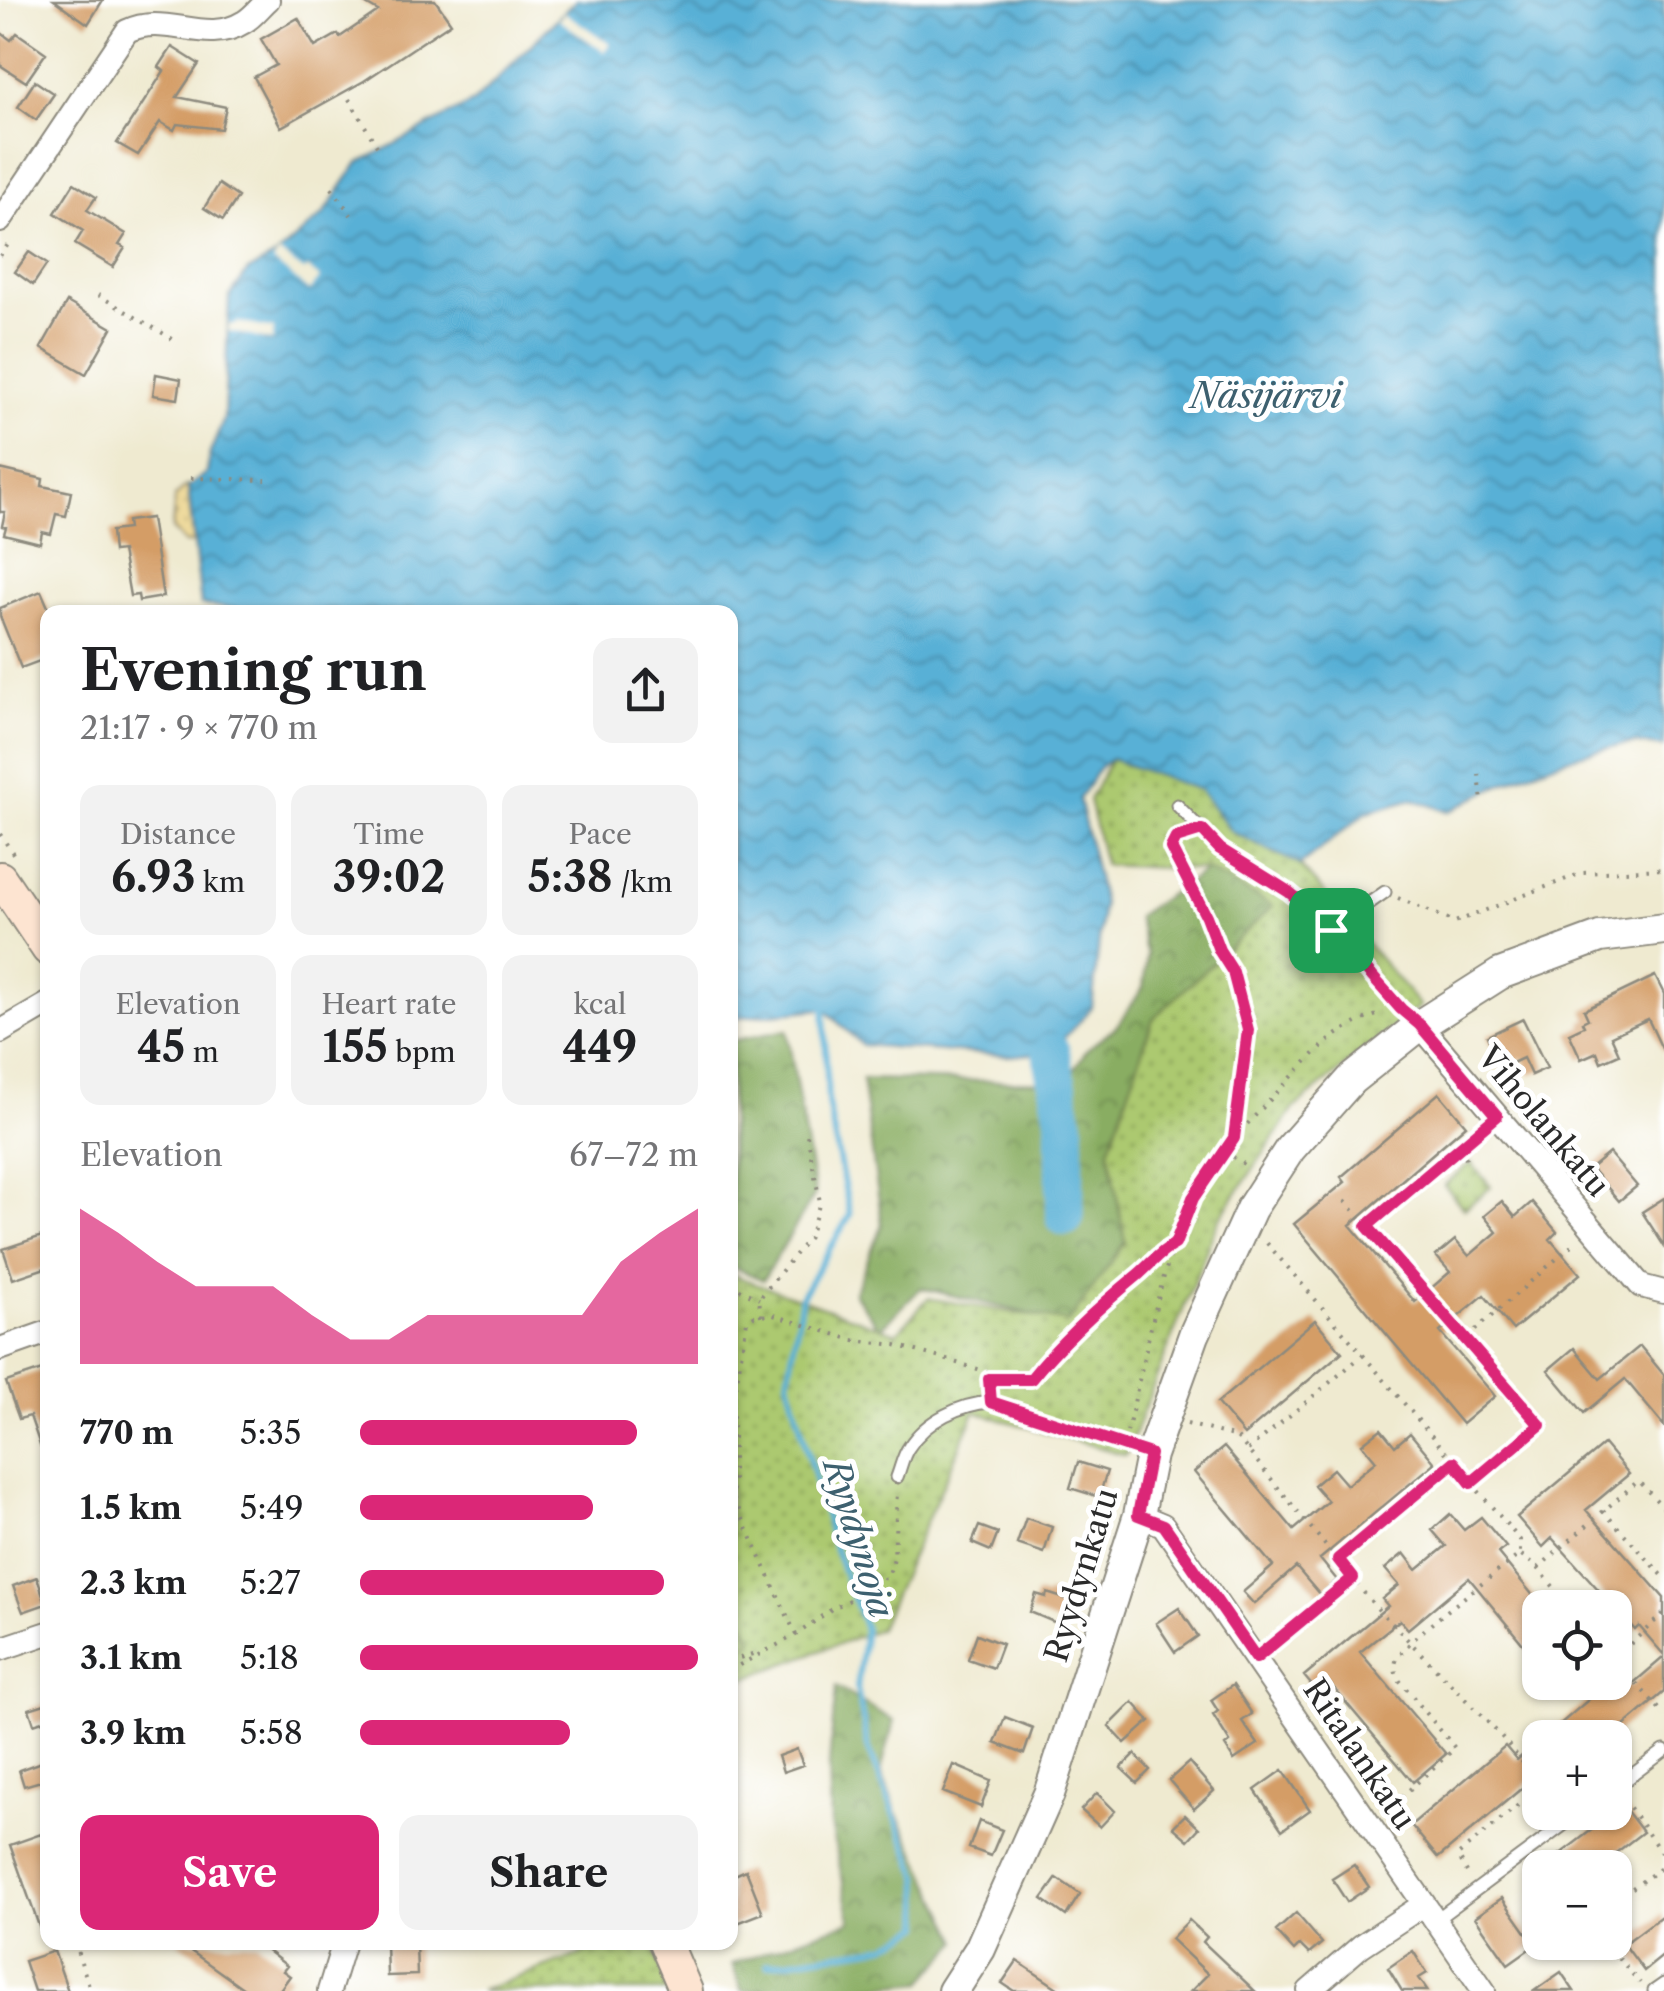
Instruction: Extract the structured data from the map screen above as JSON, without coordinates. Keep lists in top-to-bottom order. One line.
{"streets":{"street":["Viholankatu","Ryydynkatu","Ritalankatu"]},"crossings":[["Viholankatu","Ryydynkatu"],["Ryydynkatu","Ritalankatu"]],"water":["Näsijärvi","Ryydynoja"],"page":{"heading":["Evening run","21:17 · 9 × 770 m"],"stats":[["Distance","6.93 km"],["Time","39:02"],["Pace","5:38 /km"],["Elevation","45 m"],["Heart rate","155 bpm"],["kcal","449"]],"chart":["Elevation","67–72 m"],"list":[{"name":"770 m","note":"5:35"},{"name":"1.5 km","note":"5:49"},{"name":"2.3 km","note":"5:27"},{"name":"3.1 km","note":"5:18"},{"name":"3.9 km","note":"5:58"}],"map_buttons":["+","−"],"buttons":["Save","Share"]}}
